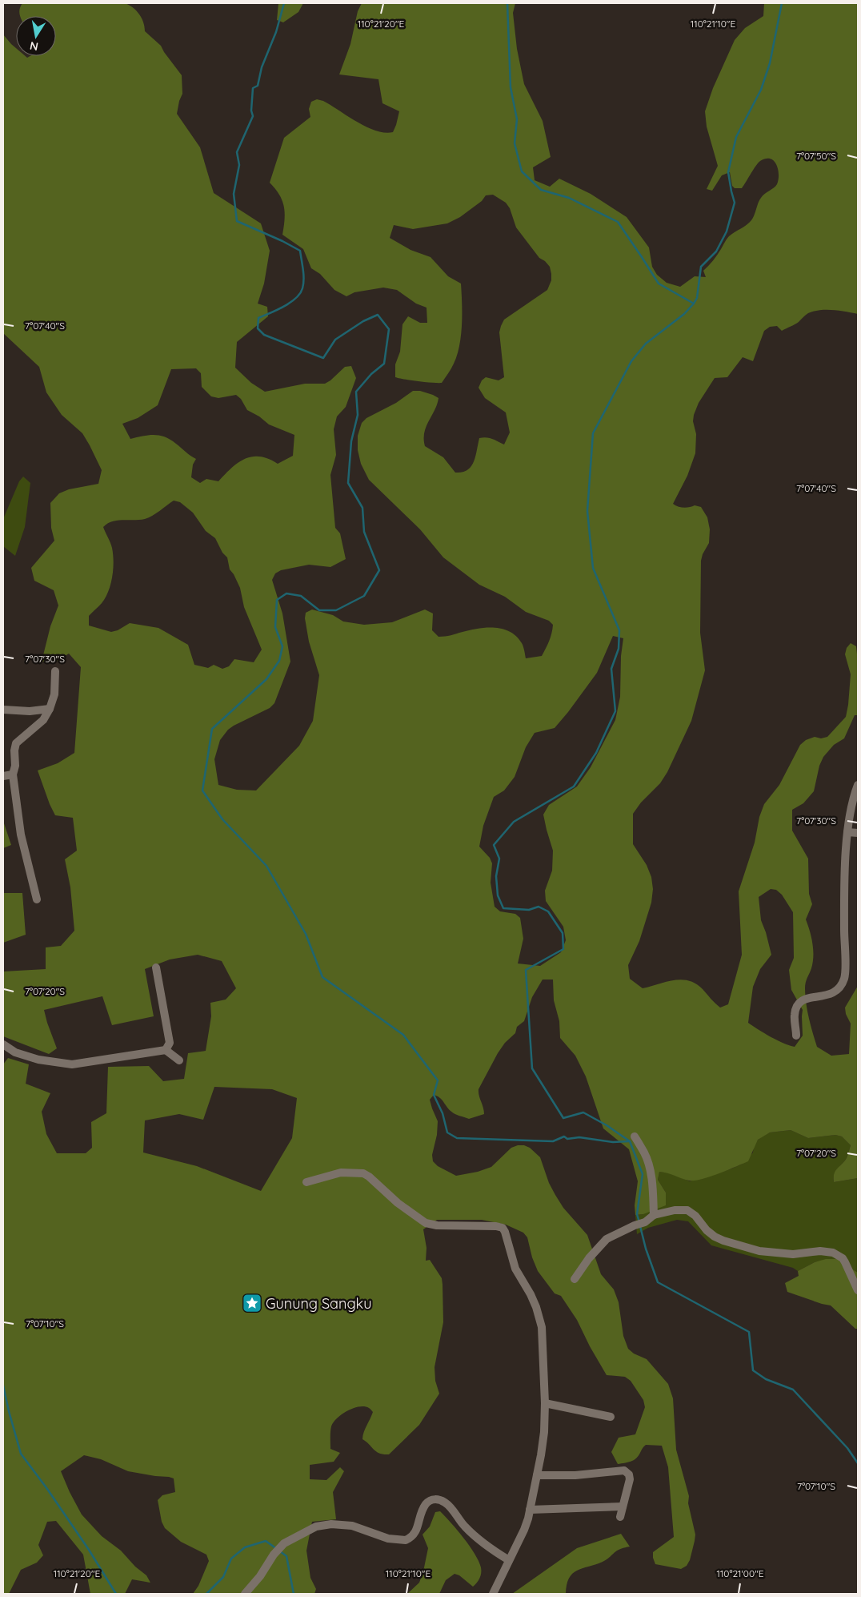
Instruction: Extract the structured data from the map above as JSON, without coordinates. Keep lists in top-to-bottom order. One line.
{"places":{"place":["Gunung Sangku"]},"north":"bottom","coordinates":["110°21'20\"E","110°21'10\"E","7°07'50\"S","7°07'40\"S","7°07'30\"S","7°07'20\"S","7°07'10\"S","110°21'00\"E"]}
